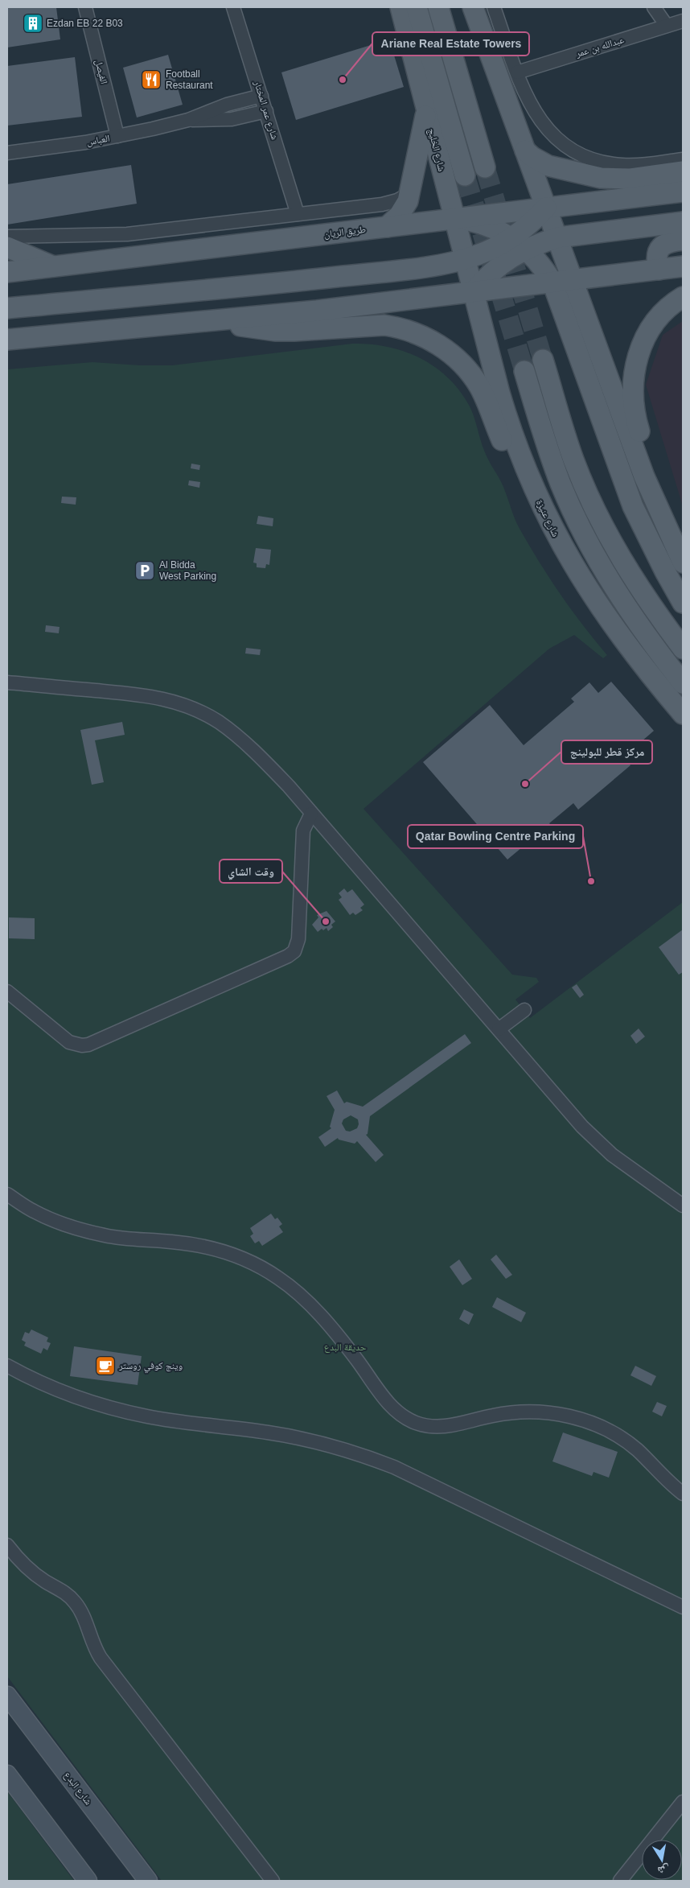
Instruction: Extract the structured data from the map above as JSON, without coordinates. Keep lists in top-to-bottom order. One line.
{"streets":{"main road":["شارع الخليج","طريق الريان","شارع عنيزة","شارع البدع"],"street":["عبدالله بن عمر","الفيصل","شارع عمر المختار","العباس"]},"crossings":[["الفيصل","العباس"],["شارع عمر المختار","العباس"],["شارع الخليج","طريق الريان"],["شارع الخليج","شارع عنيزة"]],"parks":["حديقة البدع"],"places":{"building":["Ezdan EB 22 B03"],"restaurant":["Football Restaurant"],"other":["Ariane Real Estate Towers","مركز قطر للبولينج","Qatar Bowling Centre Parking","وقت الشاي"],"parking":["Al Bidda West Parking"],"cafe":["وينج كوفي روستر"]},"north":"bottom"}
